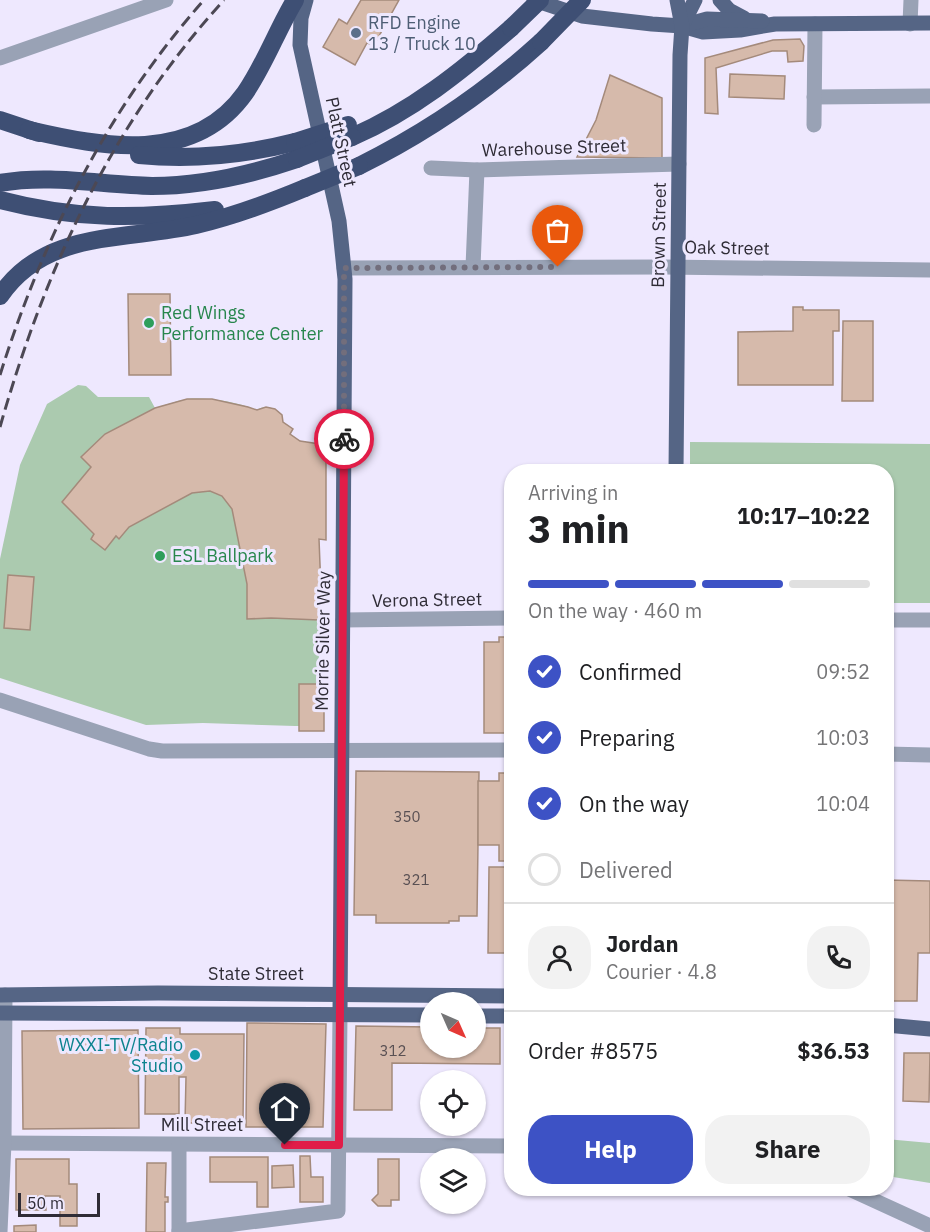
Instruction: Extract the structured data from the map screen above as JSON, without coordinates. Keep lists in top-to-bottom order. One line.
{"streets":{"main road":["Platt Street","Brown Street","Morrie Silver Way","State Street"],"street":["Warehouse Street","Oak Street","Verona Street","Mill Street"]},"crossings":[["Platt Street","Oak Street"],["Platt Street","Morrie Silver Way"],["Warehouse Street","Brown Street"],["Brown Street","Oak Street"],["Oak Street","Morrie Silver Way"],["Verona Street","Morrie Silver Way"],["Morrie Silver Way","State Street"]],"places":["RFD Engine 13 / Truck 10","Red Wings Performance Center","ESL Ballpark","WXXI-TV/Radio Studio"],"house_numbers":["350","321","312"],"scale_bar":"50 m","north":"bottom right","page":{"heading":["3 min","Arriving in","10:17–10:22"],"panel":["Jordan","Courier · 4.8","Order #8575","$36.53"],"bar":"On the way · 460 m","list":[["Confirmed","09:52"],["Preparing","10:03"],["On the way","10:04"],"Delivered"],"buttons":["Help","Share"],"scale":"50 m"}}
